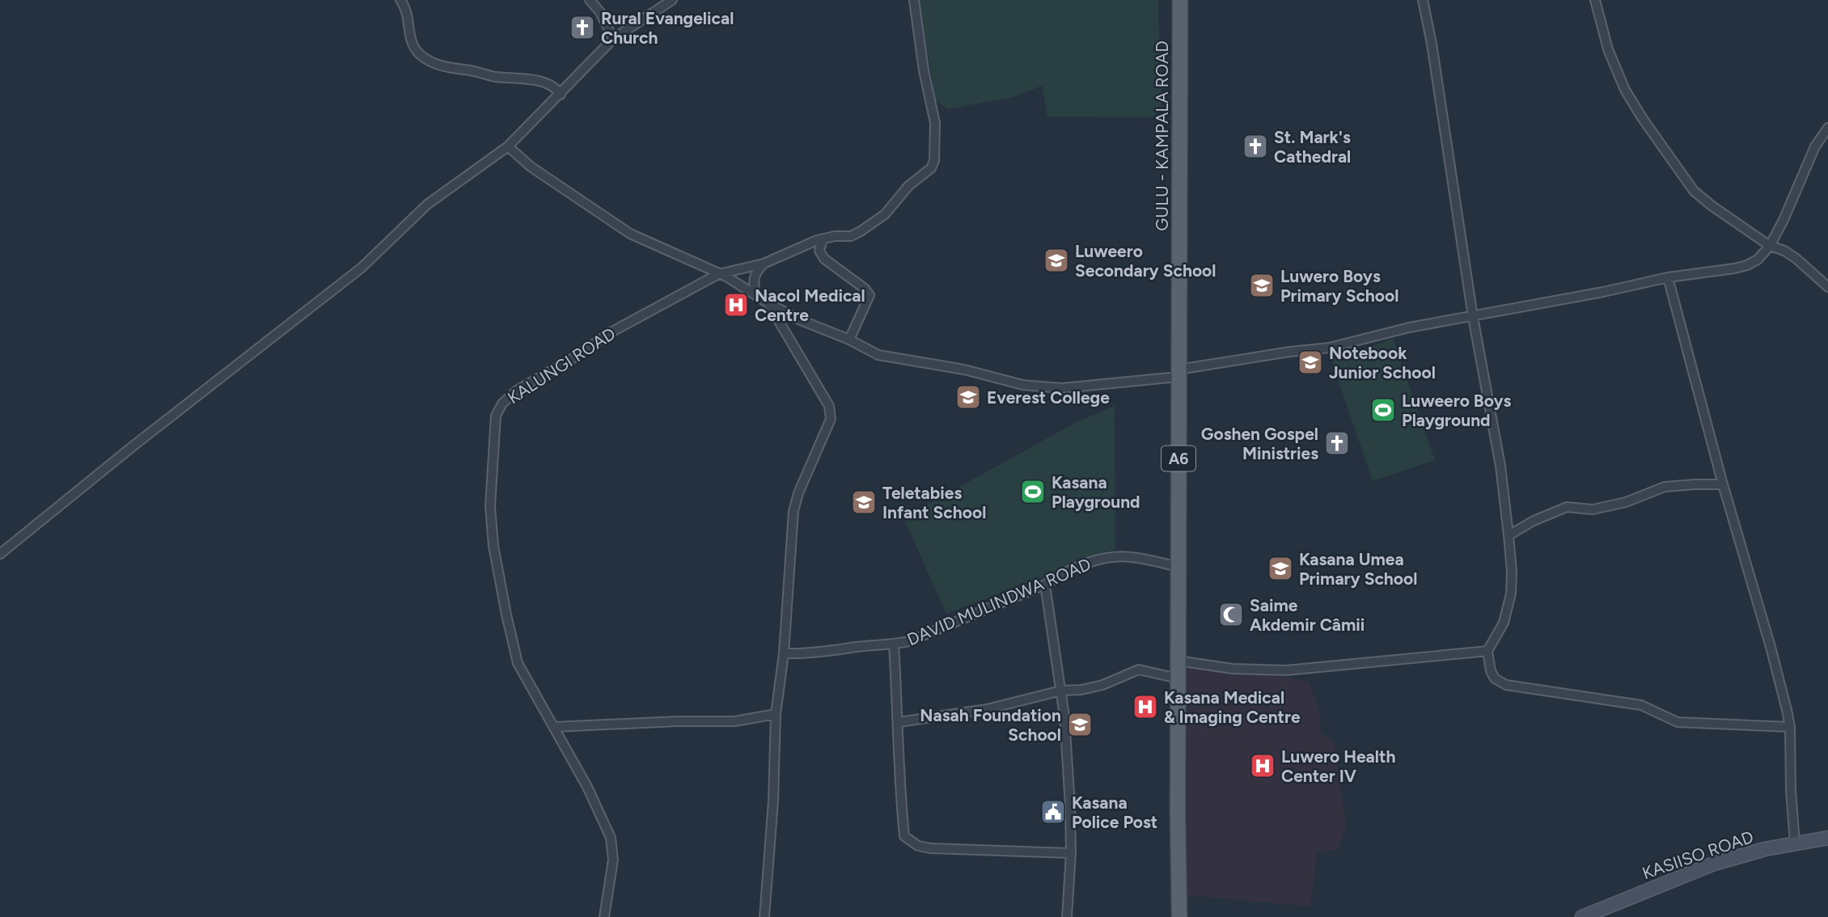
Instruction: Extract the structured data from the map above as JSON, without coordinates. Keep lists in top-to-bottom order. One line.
{"streets":{"main road":["GULU - KAMPALA ROAD","A6","KASIISO ROAD"],"street":["KALUNGI ROAD","DAVID MULINDWA ROAD"]},"crossings":[["GULU - KAMPALA ROAD","DAVID MULINDWA ROAD"]],"places":{"church":["Rural Evangelical Church","St. Mark's Cathedral","Goshen Gospel Ministries"],"school or university":["Luweero Secondary School","Luwero Boys Primary School","Notebook Junior School","Everest College","Teletabies Infant School","Kasana Umea Primary School","Nasah Foundation School"],"hospital":["Nacol Medical Centre","Kasana Medical & Imaging Centre","Luwero Health Center IV"],"sports":["Luweero Boys Playground","Kasana Playground"],"mosque":["Saime Akdemir Câmii"],"public building":["Kasana Police Post"]}}
